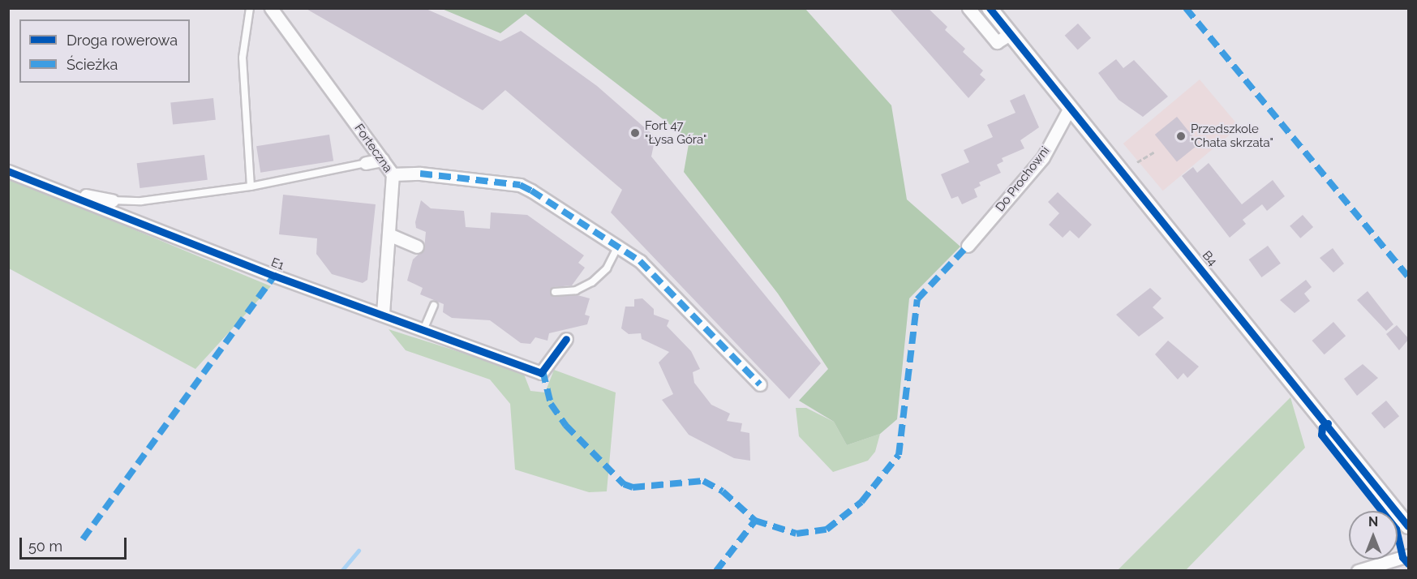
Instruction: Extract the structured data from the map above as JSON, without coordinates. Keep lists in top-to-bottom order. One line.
{"streets":{"street":["Forteczna","Do Prochowni","B4","E1"]},"crossings":[["Forteczna","E1"],["Do Prochowni","B4"]],"places":["Fort 47 \"Łysa Góra\"","Przedszkole \"Chata skrzata\""],"legend":["Droga rowerowa","Ścieżka"],"scale_bar":"50 m","north":"top"}
